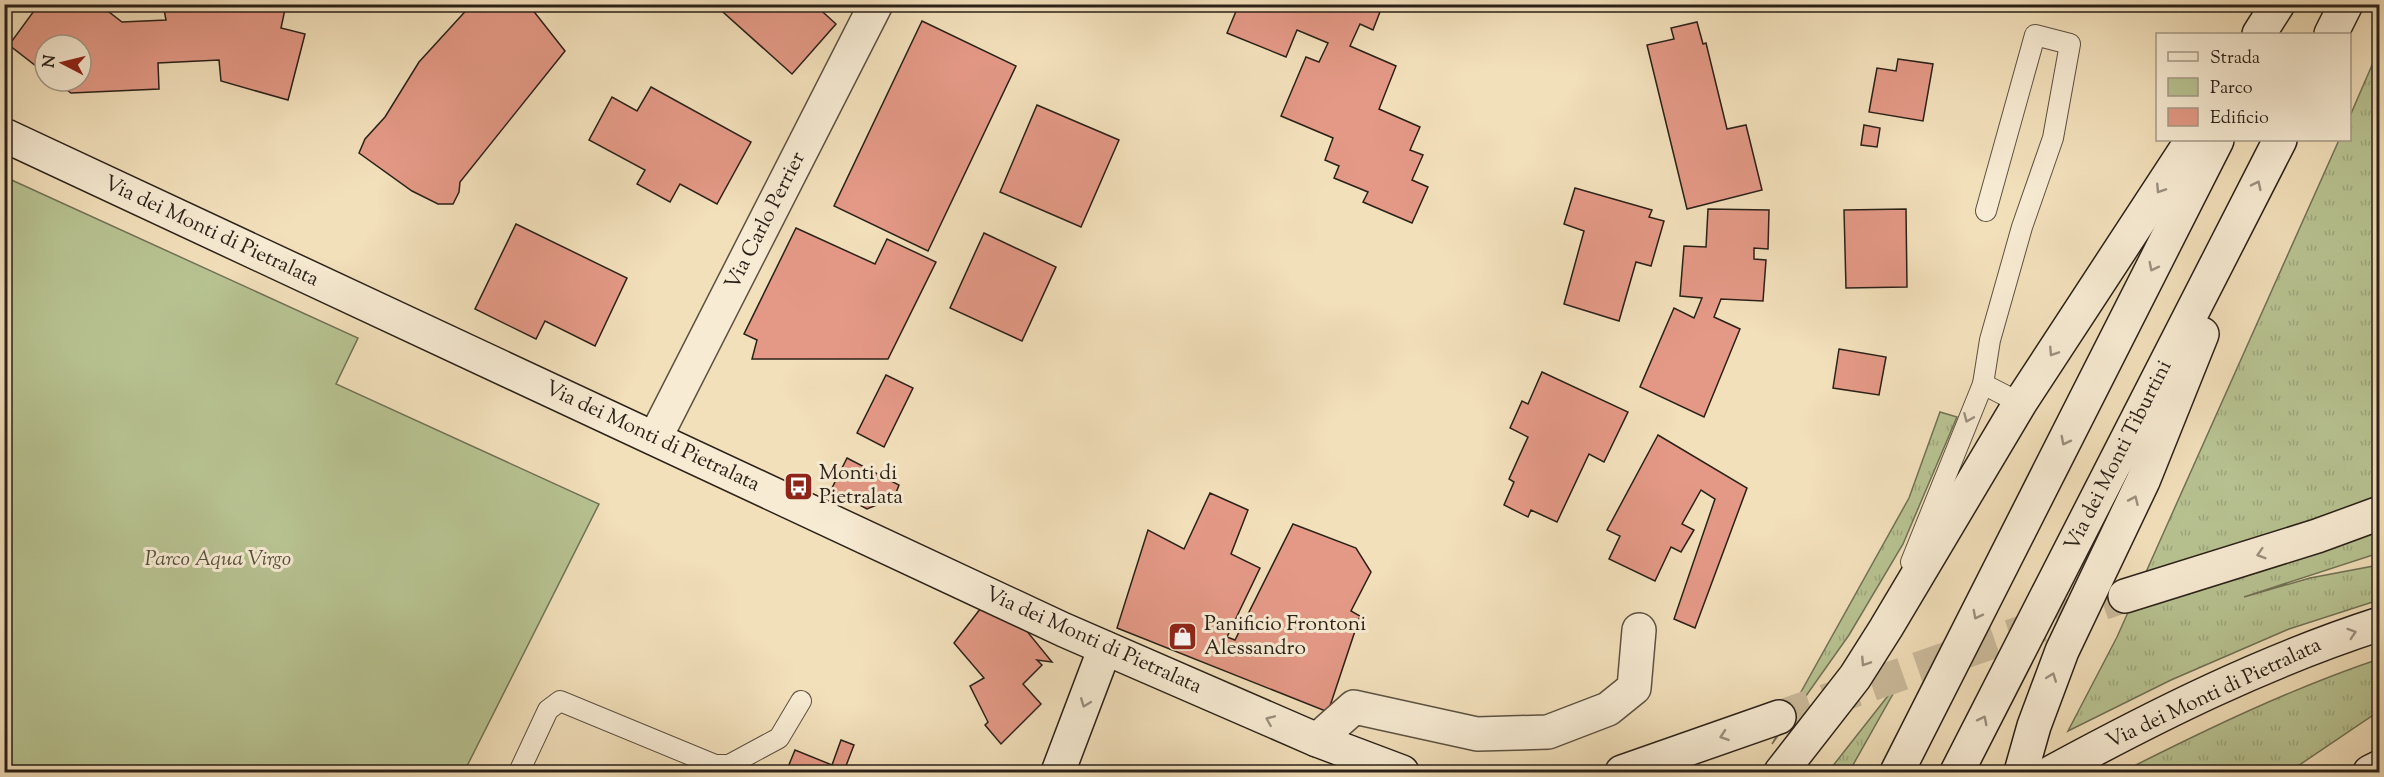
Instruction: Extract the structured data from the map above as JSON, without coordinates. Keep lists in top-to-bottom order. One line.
{"streets":{"street":["Via Carlo Perrier","Via dei Monti di Pietralata","Via dei Monti Tiburtini"]},"crossings":[["Via Carlo Perrier","Via dei Monti di Pietralata"]],"parks":["Parco Aqua Virgo"],"places":{"bus stop":["Monti di Pietralata"],"shop":["Panificio Frontoni Alessandro"]},"legend":["Strada","Parco","Edificio"],"north":"left"}
